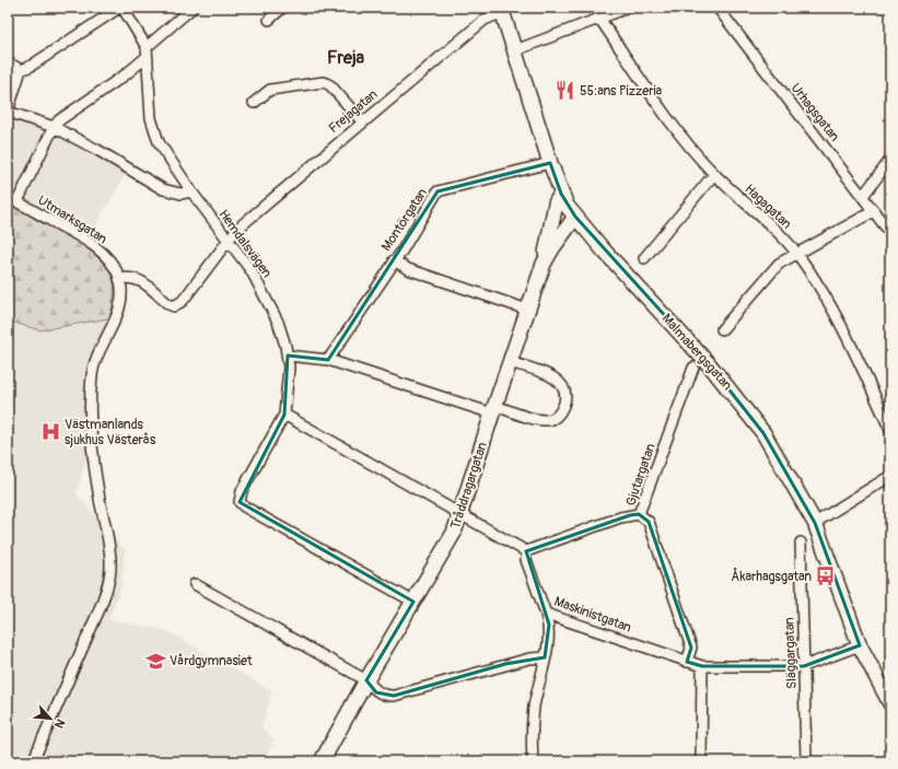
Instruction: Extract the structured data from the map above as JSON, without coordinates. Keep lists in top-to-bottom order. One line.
{"streets":{"main road":["Malmabergsgatan","Tråddragargatan"],"street":["Frejagatan","Urhagsgatan","Hagagatan","Utmarksgatan","Montörgatan","Hemdalsvägen","Gjutargatan","Maskinistgatan","Släggargatan"]},"crossings":[["Frejagatan","Hemdalsvägen"],["Frejagatan","Malmabergsgatan"],["Montörgatan","Malmabergsgatan"],["Hemdalsvägen","Tråddragargatan"],["Malmabergsgatan","Tråddragargatan"],["Malmabergsgatan","Maskinistgatan"],["Gjutargatan","Maskinistgatan"],["Maskinistgatan","Släggargatan"]],"districts":["Freja"],"places":{"restaurant":["55:ans Pizzeria"],"hospital":["Västmanlands sjukhus Västerås"],"bus stop":["Åkarhagsgatan"],"school or university":["Vårdgymnasiet"]},"north":"bottom right"}
